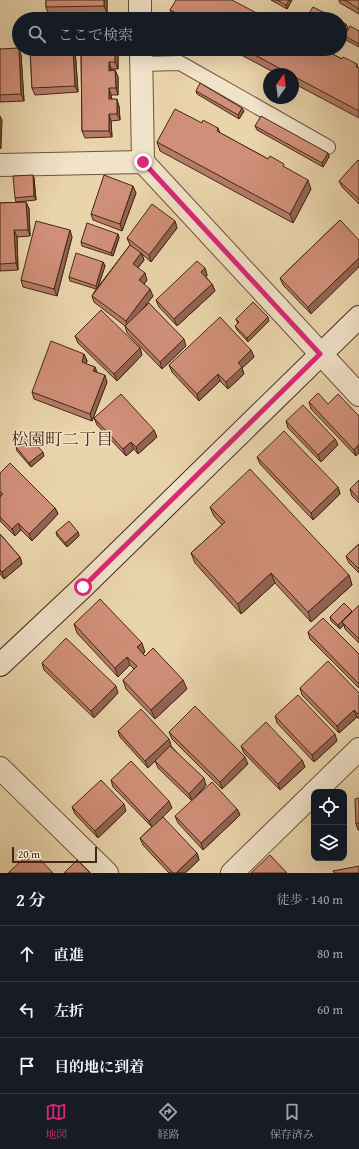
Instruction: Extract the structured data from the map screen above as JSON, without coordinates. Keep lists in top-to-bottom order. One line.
{"districts":["松園町二丁目"],"scale_bar":"20 m","north":"top","page":{"search":"ここで検索","scale":"20 m","heading":["2 分","徒歩 · 140 m"],"list":[["直進","80 m"],["左折","60 m"],"目的地に到着"],"nav":["地図","経路","保存済み"]}}
